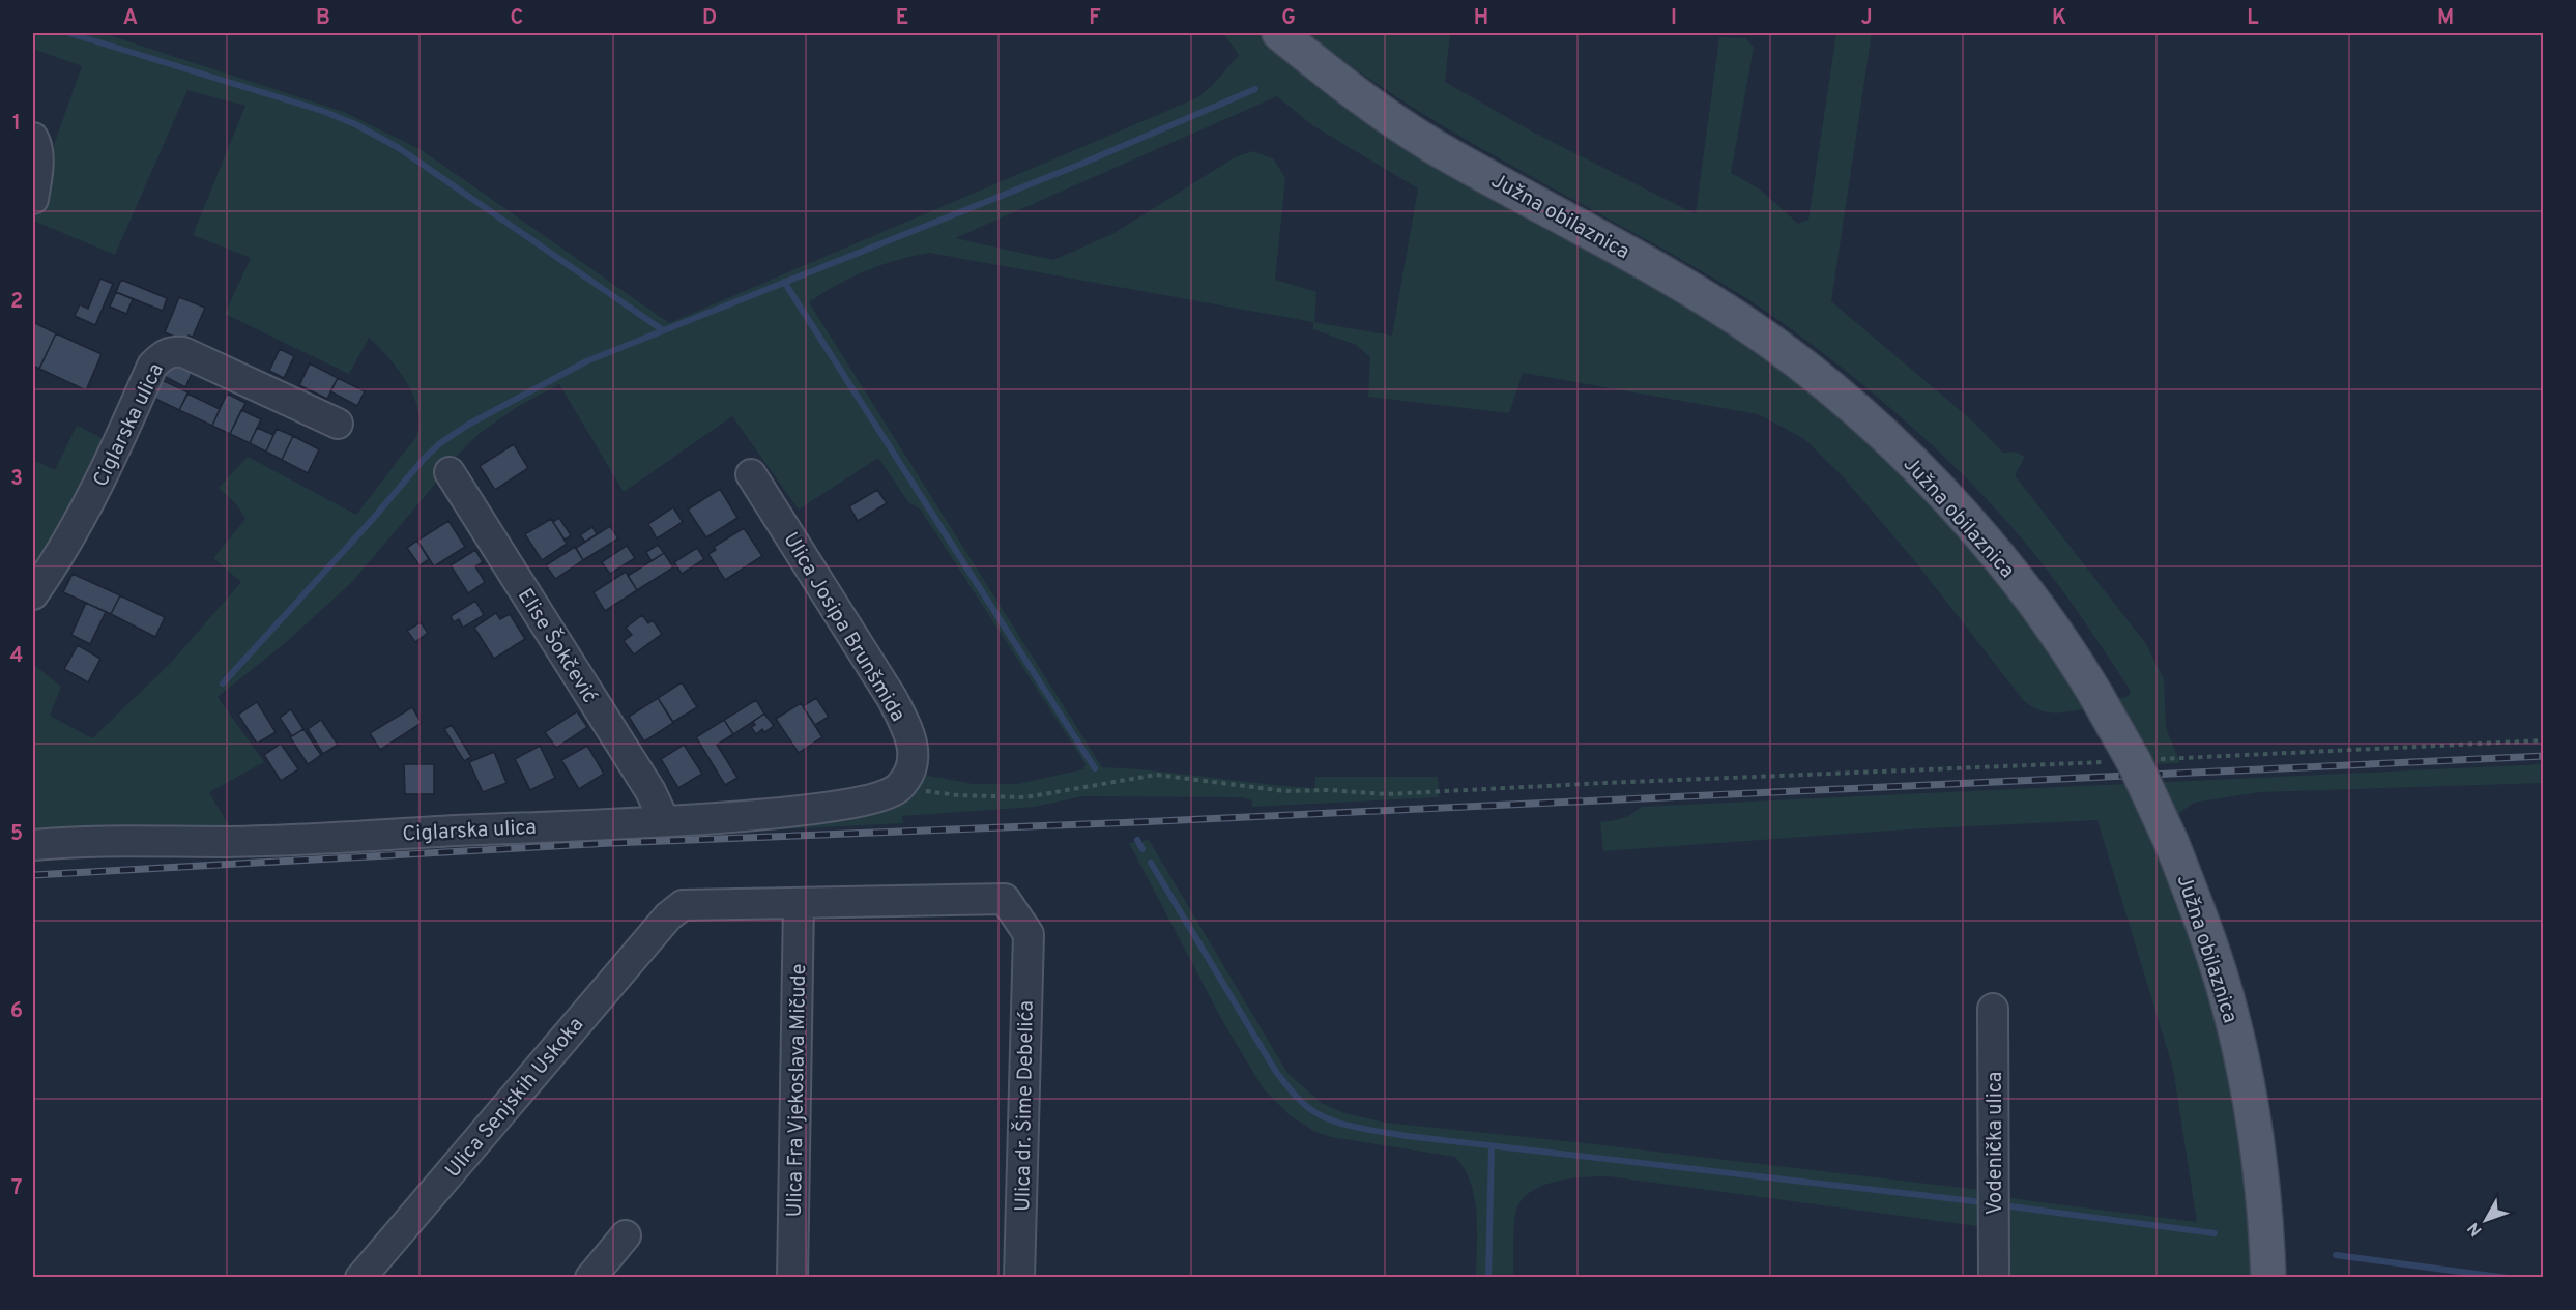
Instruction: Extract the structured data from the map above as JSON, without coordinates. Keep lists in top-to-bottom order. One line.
{"streets":{"main road":["Južna obilaznica"],"street":["Ciglarska ulica","Ulica Josipa Brunšmida","Elise Šokčević","Ulica Fra Vjekoslava Mičude","Ulica Senjskih Uskoka","Ulica dr. Šime Debelića","Vodenička ulica"]},"crossings":[["Ciglarska ulica","Ulica Josipa Brunšmida"],["Ciglarska ulica","Elise Šokčević"],["Ulica Fra Vjekoslava Mičude","Ulica Senjskih Uskoka"],["Ulica Fra Vjekoslava Mičude","Ulica dr. Šime Debelića"],["Ulica Senjskih Uskoka","Ulica dr. Šime Debelića"]],"north":"bottom left","grid":{"columns":["A","B","C","D","E","F","G","H","I","J","K","L","M"],"rows":["1","2","3","4","5","6","7"]}}
